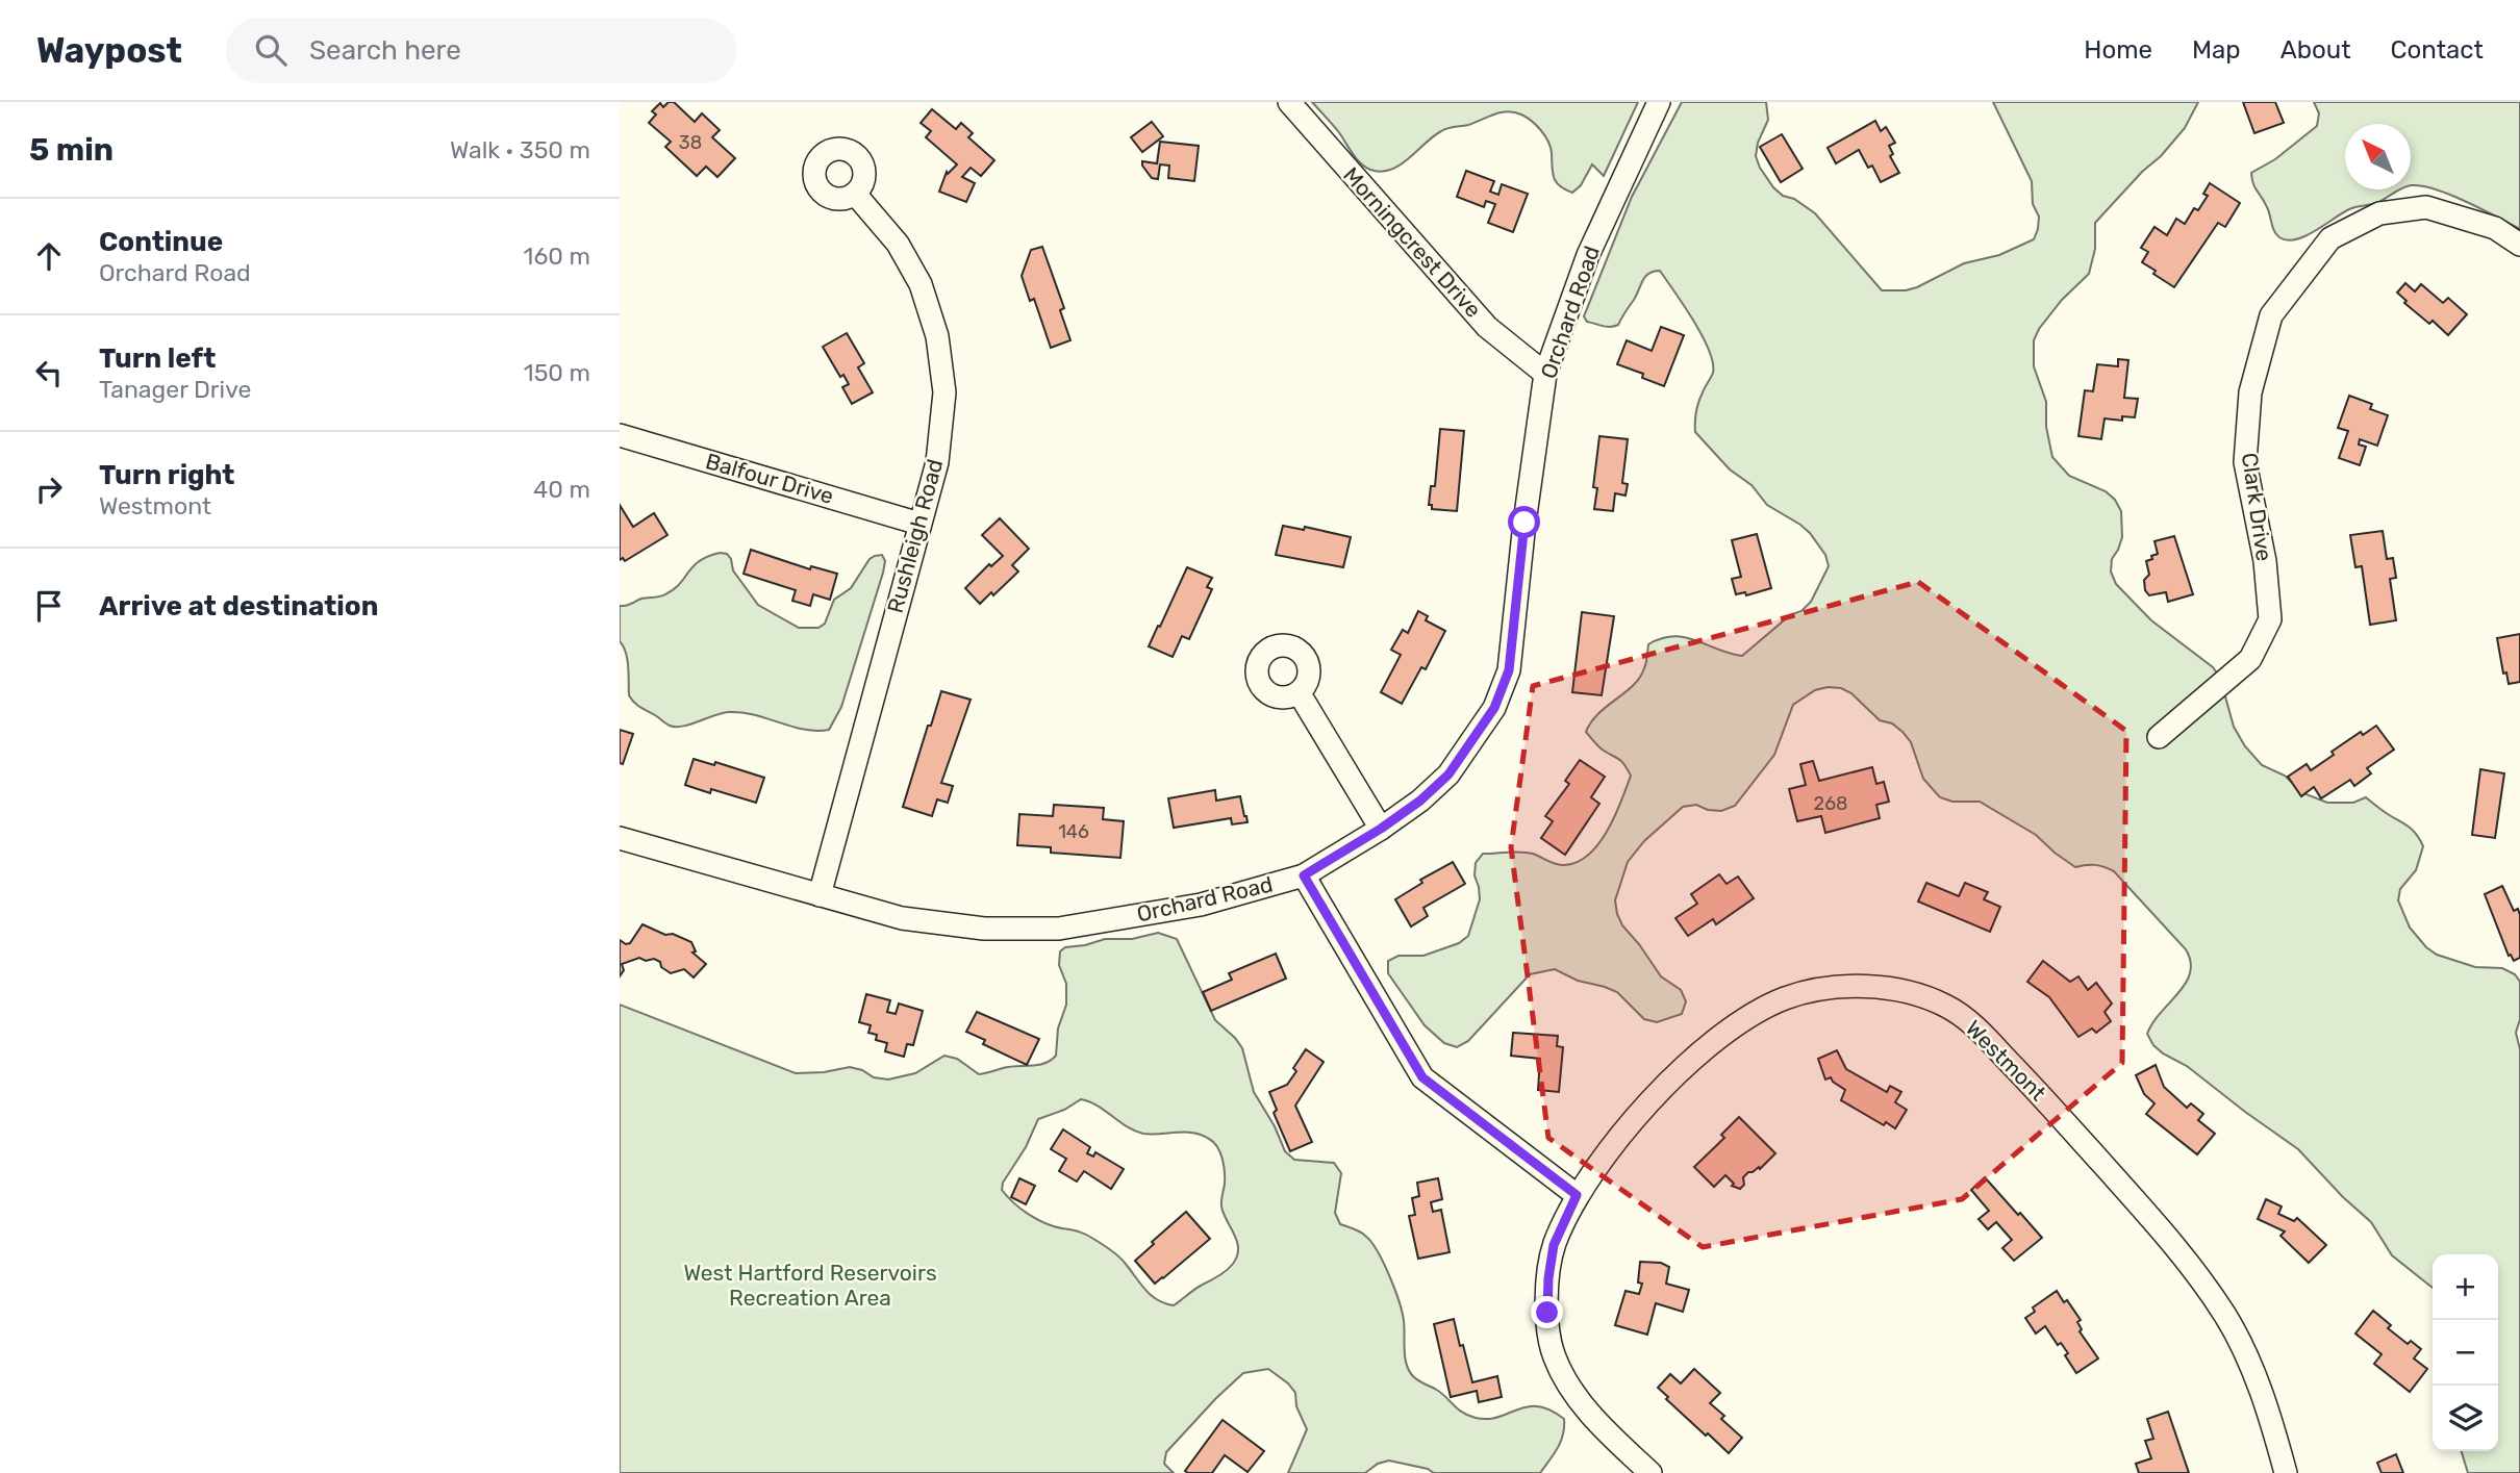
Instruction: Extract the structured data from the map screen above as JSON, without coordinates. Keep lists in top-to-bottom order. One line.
{"streets":{"street":["Morningcrest Drive","Orchard Road","Balfour Drive","Clark Drive","Rushleigh Road","Westmont"]},"crossings":[["Morningcrest Drive","Orchard Road"],["Orchard Road","Rushleigh Road"],["Balfour Drive","Rushleigh Road"]],"parks":["West Hartford Reservoirs Recreation Area"],"house_numbers":["38","268","146"],"north":"top left","page":{"header":"Waypost","search":"Search here","nav":["Home","Map","About","Contact"],"heading":["5 min","Walk · 350 m"],"list":[["Continue","Orchard Road","160 m"],["Turn left","Tanager Drive","150 m"],["Turn right","Westmont","40 m"],"Arrive at destination"],"map_buttons":["+","−"]}}
